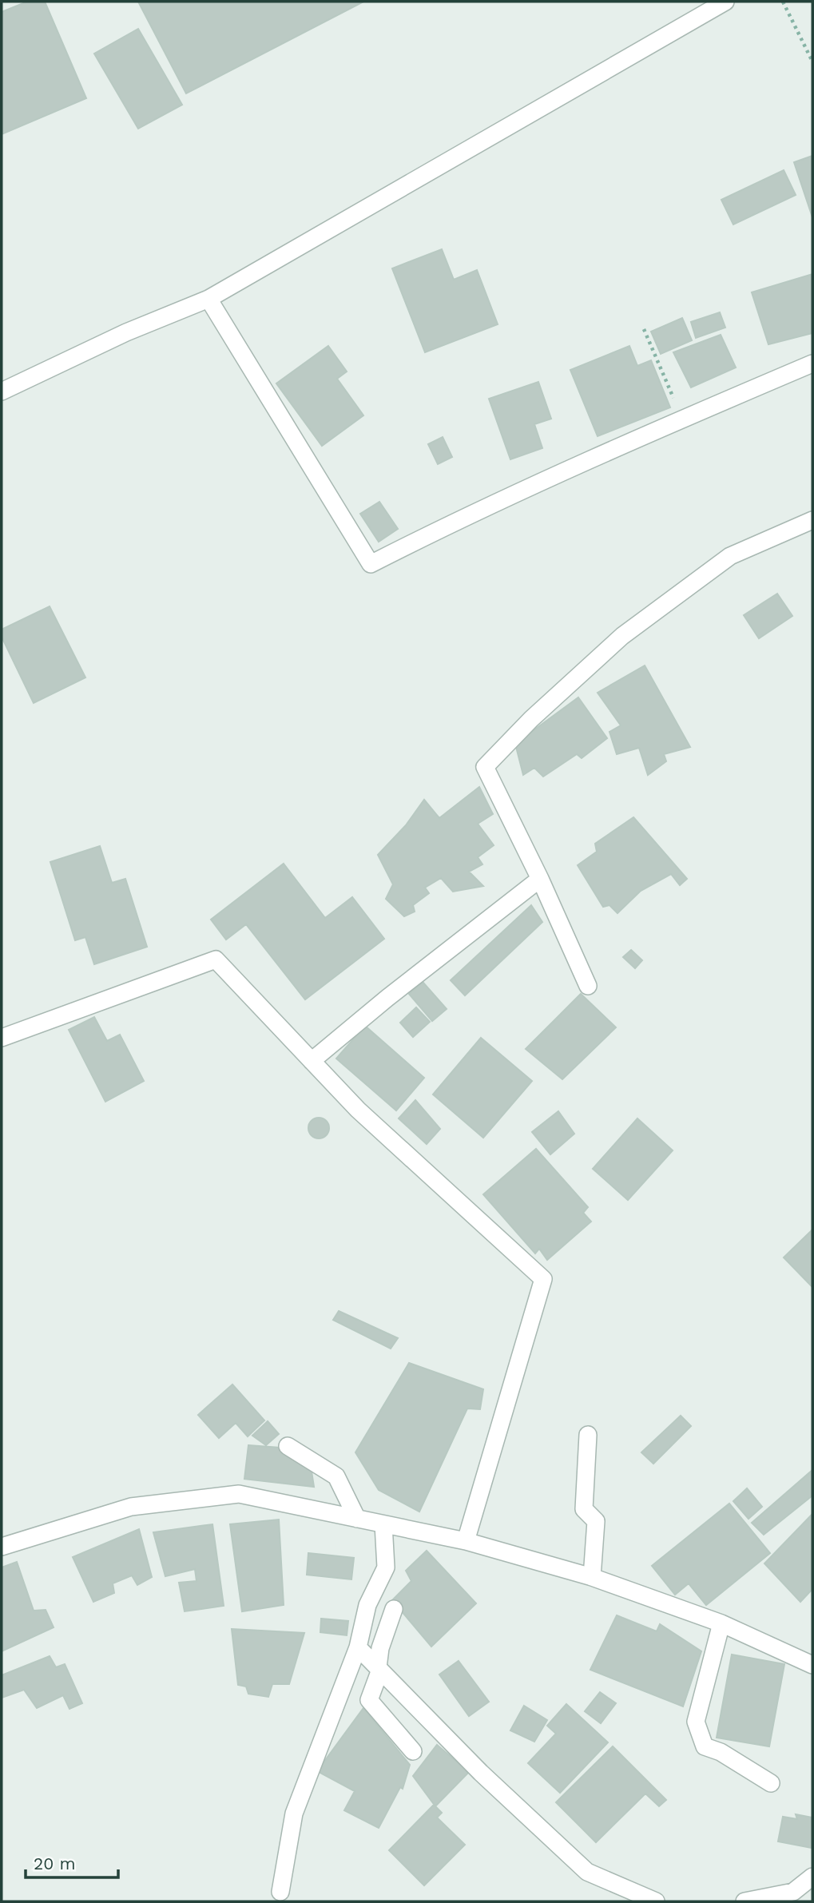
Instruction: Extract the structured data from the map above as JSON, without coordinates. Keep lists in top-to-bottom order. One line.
{"scale_bar":"20 m"}
